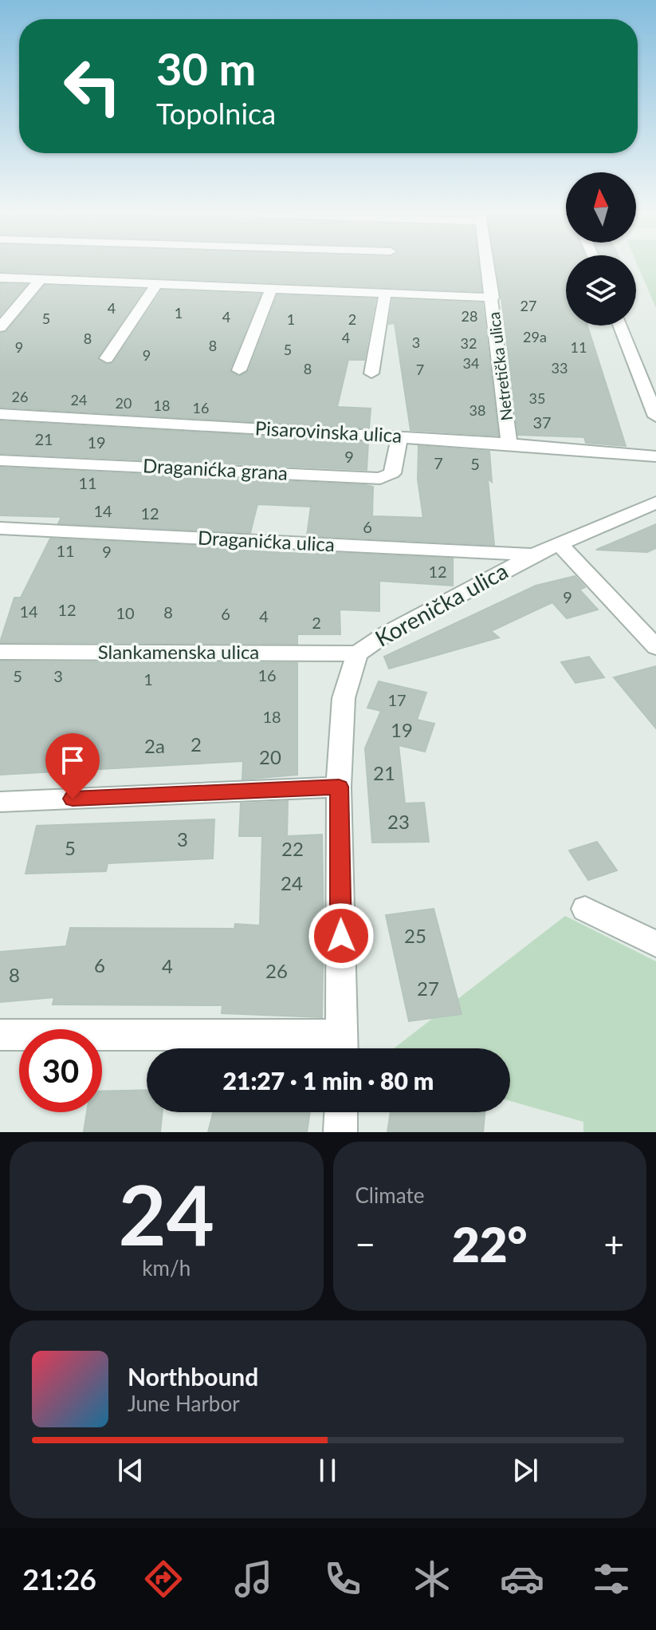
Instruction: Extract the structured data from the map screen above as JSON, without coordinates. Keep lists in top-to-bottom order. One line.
{"streets":{"street":["Netretička ulica","Pisarovinska ulica","Draganićka grana","Draganićka ulica","Korenička ulica","Slankamenska ulica"]},"crossings":[["Netretička ulica","Pisarovinska ulica"],["Pisarovinska ulica","Draganićka grana"],["Draganićka ulica","Korenička ulica"],["Korenička ulica","Slankamenska ulica"]],"house_numbers":["27","4","1","28","4","5","1","2","29a","4","8","3","32","8","9","11","5","9","34","33","8","7","26","35","24","20","18","16","38","37","21","19","9","7","5","11","14","12","6","11","9","12","9","12","14","8","10","6","4","2","16","5","3","1","17","18","19","2","2a","20","21","23","3","5","22","24","25","6","4","26","8","27"],"north":"top","page":{"turn":["30 m","Topolnica"],"limit":"30","trip":"21:27 · 1 min · 80 m","tile":[["24","km/h"],"Climate"],"heat":["−","22°","+"],"song":["Northbound","June Harbor"],"tabs":"21:26"}}
